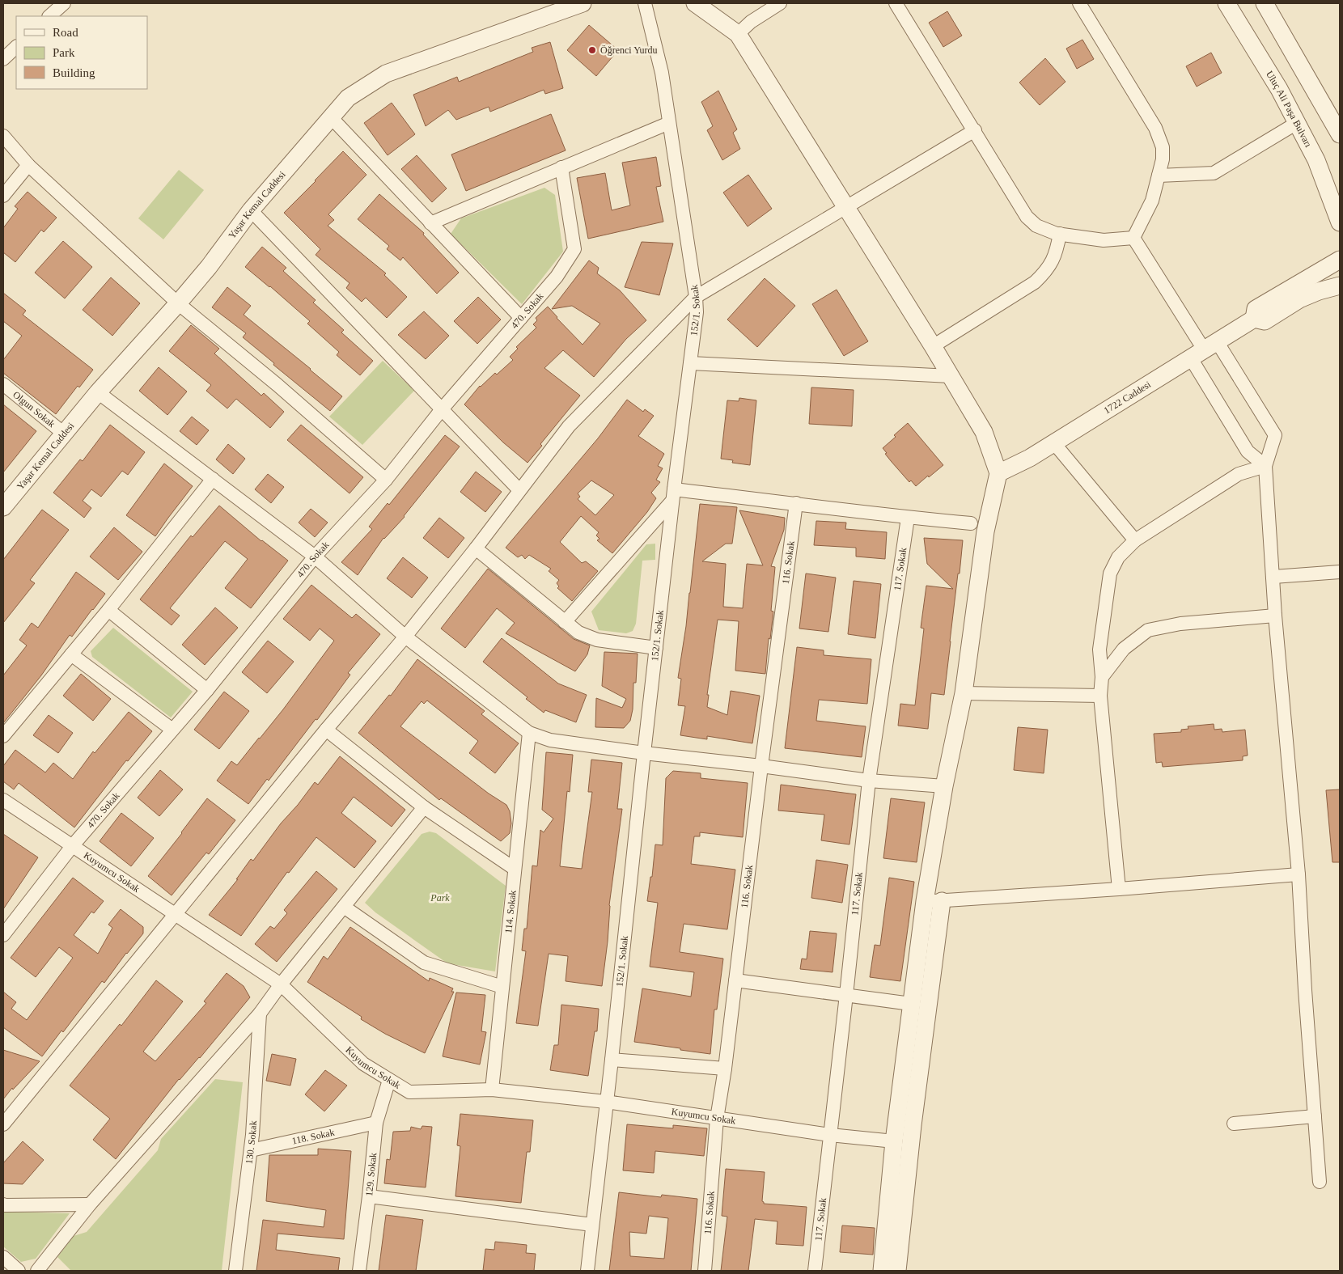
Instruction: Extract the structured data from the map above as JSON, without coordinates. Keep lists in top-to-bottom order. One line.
{"streets":{"street":["Uluç Ali Paşa Bulvarı","Yaşar Kemal Caddesi","470. Sokak","152/1. Sokak","1722 Caddesi","Olgun Sokak","116. Sokak","117. Sokak","Kuyumcu Sokak","114. Sokak","118. Sokak","130. Sokak","129. Sokak"]},"crossings":[["Yaşar Kemal Caddesi","Olgun Sokak"],["470. Sokak","Kuyumcu Sokak"],["152/1. Sokak","Kuyumcu Sokak"],["116. Sokak","Kuyumcu Sokak"],["117. Sokak","Kuyumcu Sokak"],["Kuyumcu Sokak","114. Sokak"],["Kuyumcu Sokak","129. Sokak"],["118. Sokak","130. Sokak"],["118. Sokak","129. Sokak"]],"parks":["Park"],"places":["Öğrenci Yurdu"],"legend":["Road","Park","Building"]}
